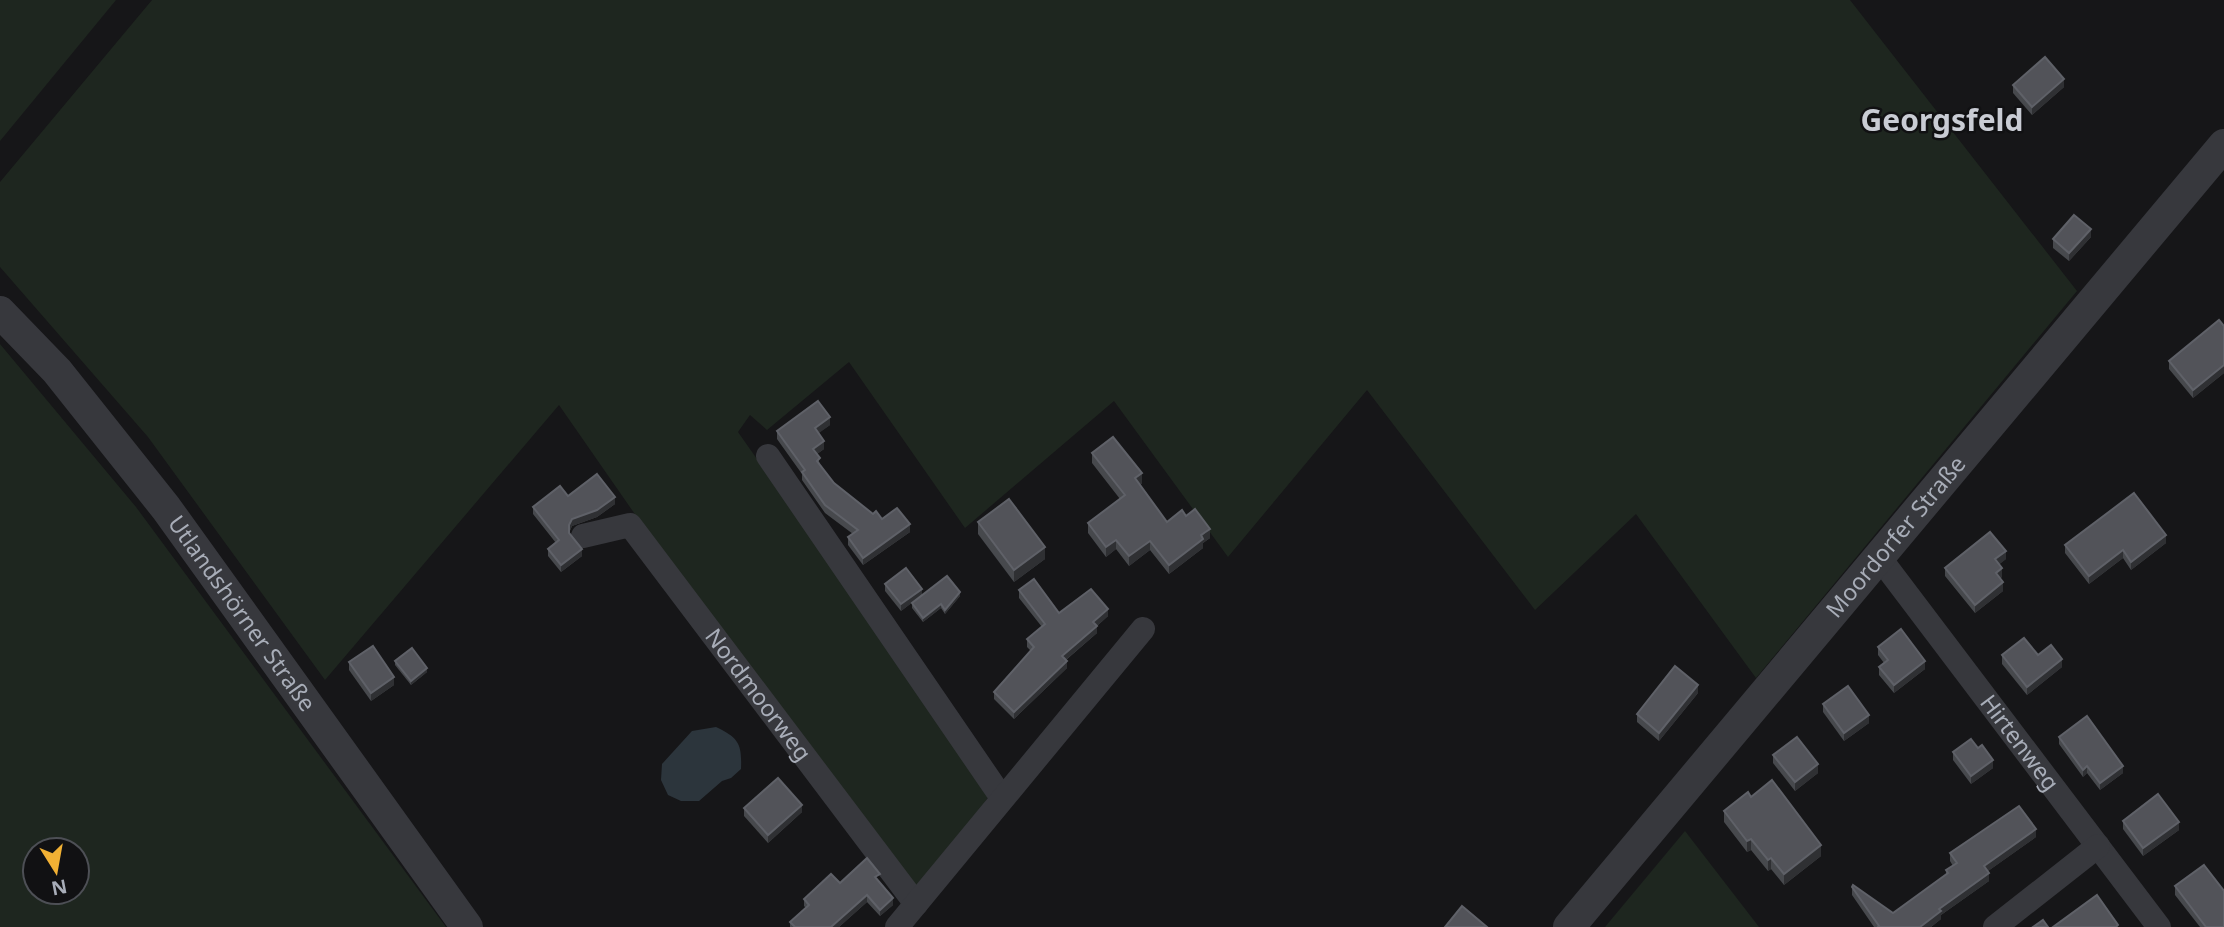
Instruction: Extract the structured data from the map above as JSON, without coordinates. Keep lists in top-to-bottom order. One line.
{"streets":{"street":["Moordorfer Straße","Utlandshörner Straße","Nordmoorweg","Hirtenweg"]},"crossings":[["Moordorfer Straße","Hirtenweg"]],"districts":["Georgsfeld"],"north":"bottom"}
